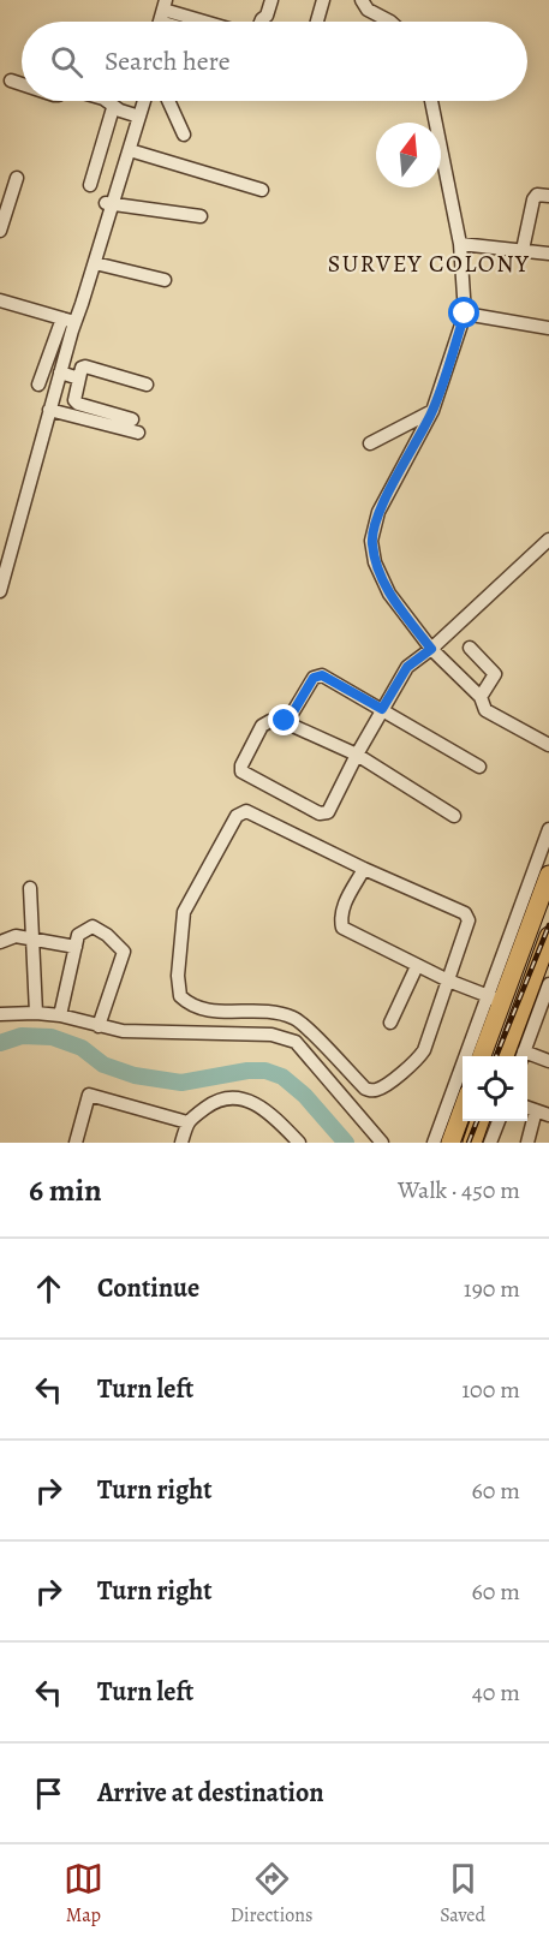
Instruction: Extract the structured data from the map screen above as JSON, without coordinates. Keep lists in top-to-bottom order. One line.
{"districts":["SURVEY COLONY"],"north":"top","page":{"search":"Search here","heading":["6 min","Walk · 450 m"],"list":[["Continue","190 m"],["Turn left","100 m"],["Turn right","60 m"],["Turn right","60 m"],["Turn left","40 m"],"Arrive at destination"],"nav":["Map","Directions","Saved"]}}
